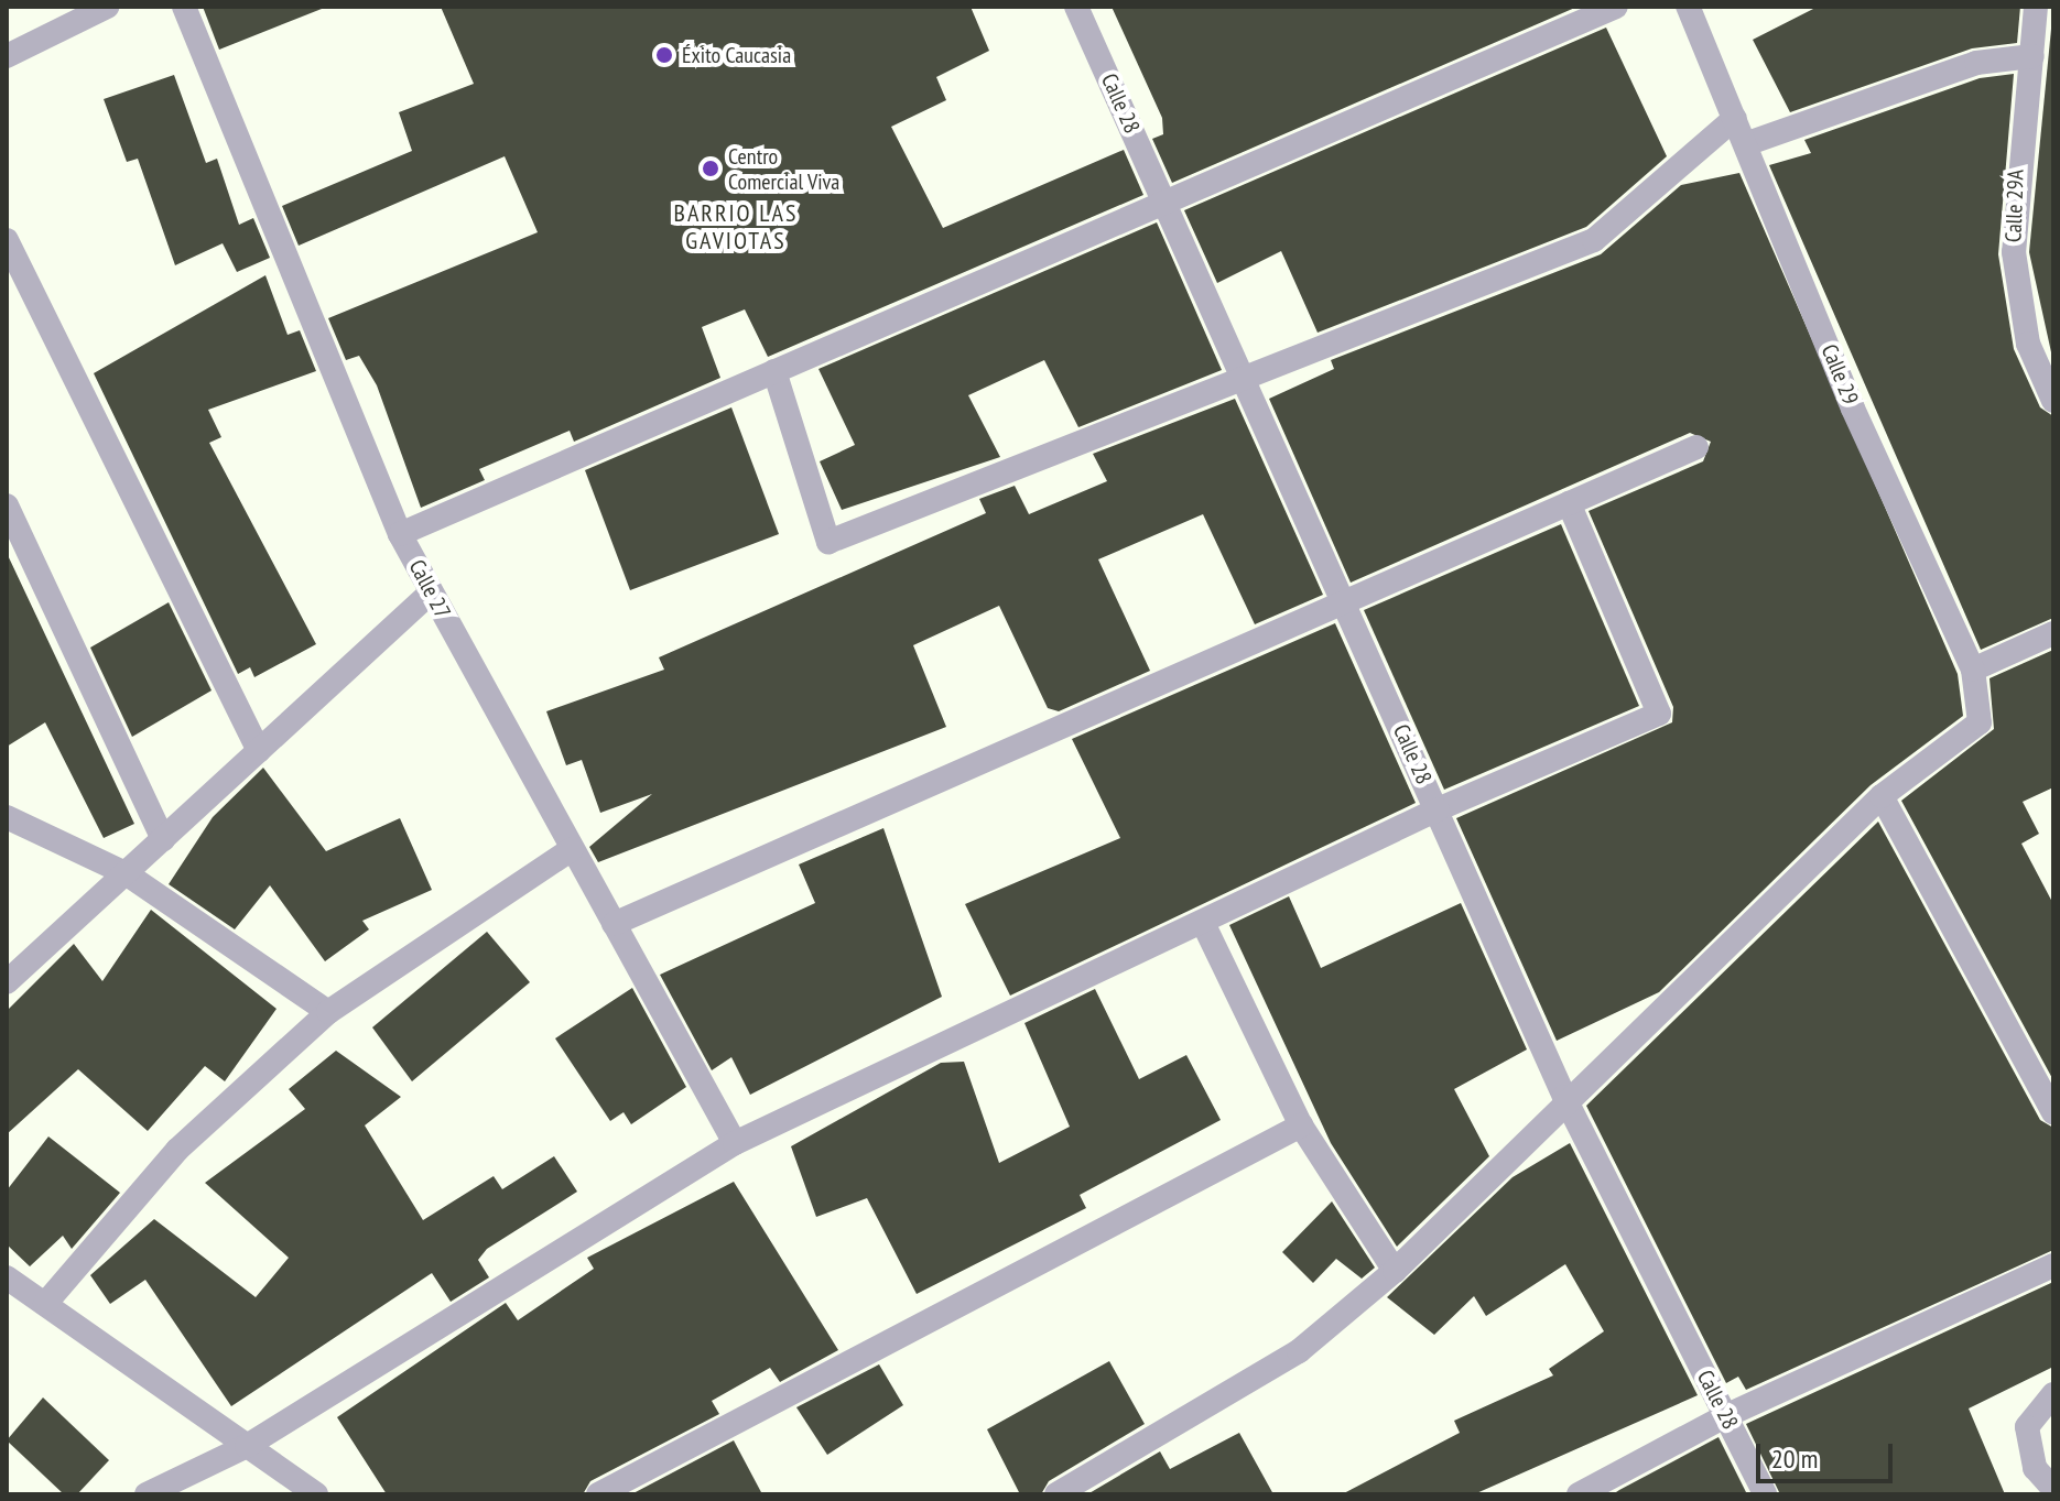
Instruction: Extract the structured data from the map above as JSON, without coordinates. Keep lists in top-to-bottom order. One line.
{"streets":{"street":["Calle 28","Calle 29A","Calle 29","Calle 27"]},"districts":["BARRIO LAS GAVIOTAS"],"places":["Éxito Caucasia","Centro Comercial Viva"],"scale_bar":"20 m"}
